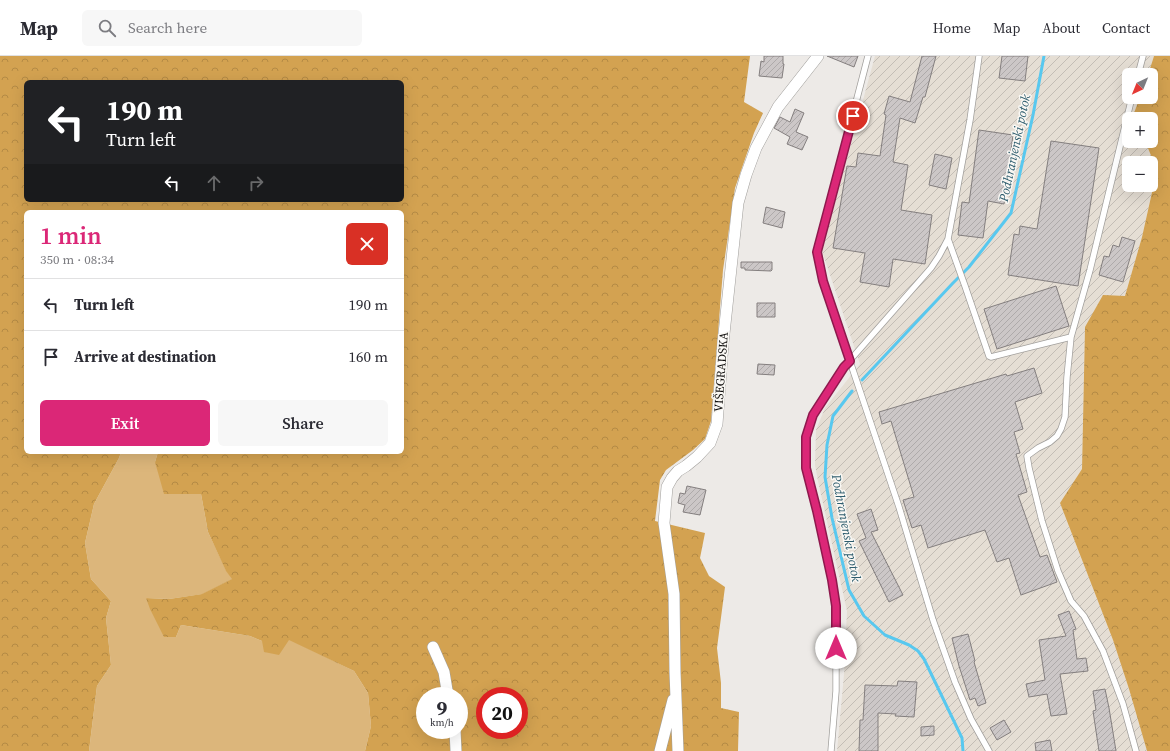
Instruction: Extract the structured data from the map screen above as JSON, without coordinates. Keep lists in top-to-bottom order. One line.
{"streets":{"street":["VIŠEGRADSKA"]},"water":["Podhranjenski potok"],"north":"bottom left","page":{"header":"Map","search":"Search here","nav":["Home","Map","About","Contact"],"map_buttons":["+","−"],"turn":["190 m","Turn left"],"heading":["1 min","350 m · 08:34"],"list":[{"name":"Turn left","value":"190 m"},{"name":"Arrive at destination","value":"160 m"}],"buttons":["Exit","Share"],"speed":"9 km/h","limit":"20"}}
